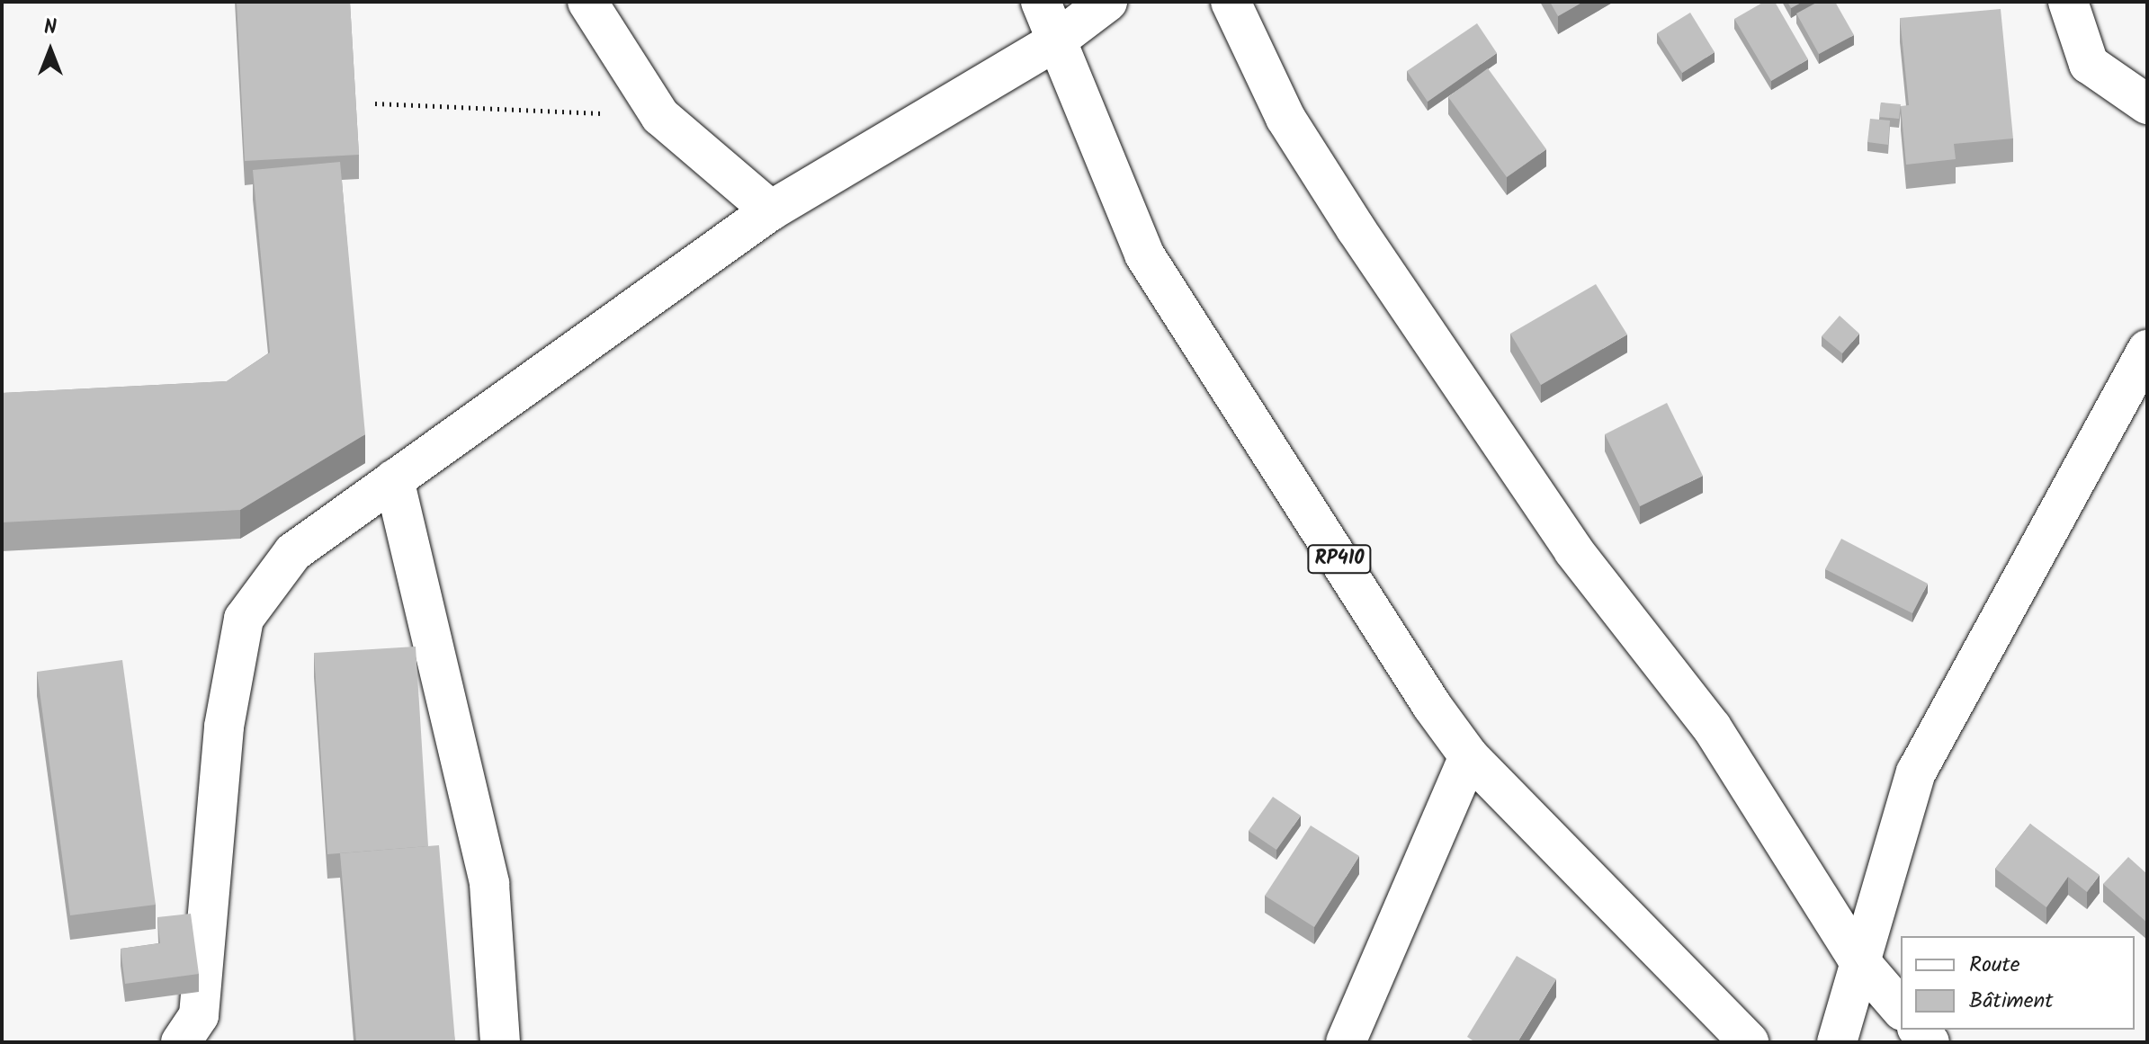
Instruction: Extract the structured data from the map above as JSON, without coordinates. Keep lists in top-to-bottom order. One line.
{"streets":{"street":["RP410"]},"legend":["Route","Bâtiment"],"north":"top"}
